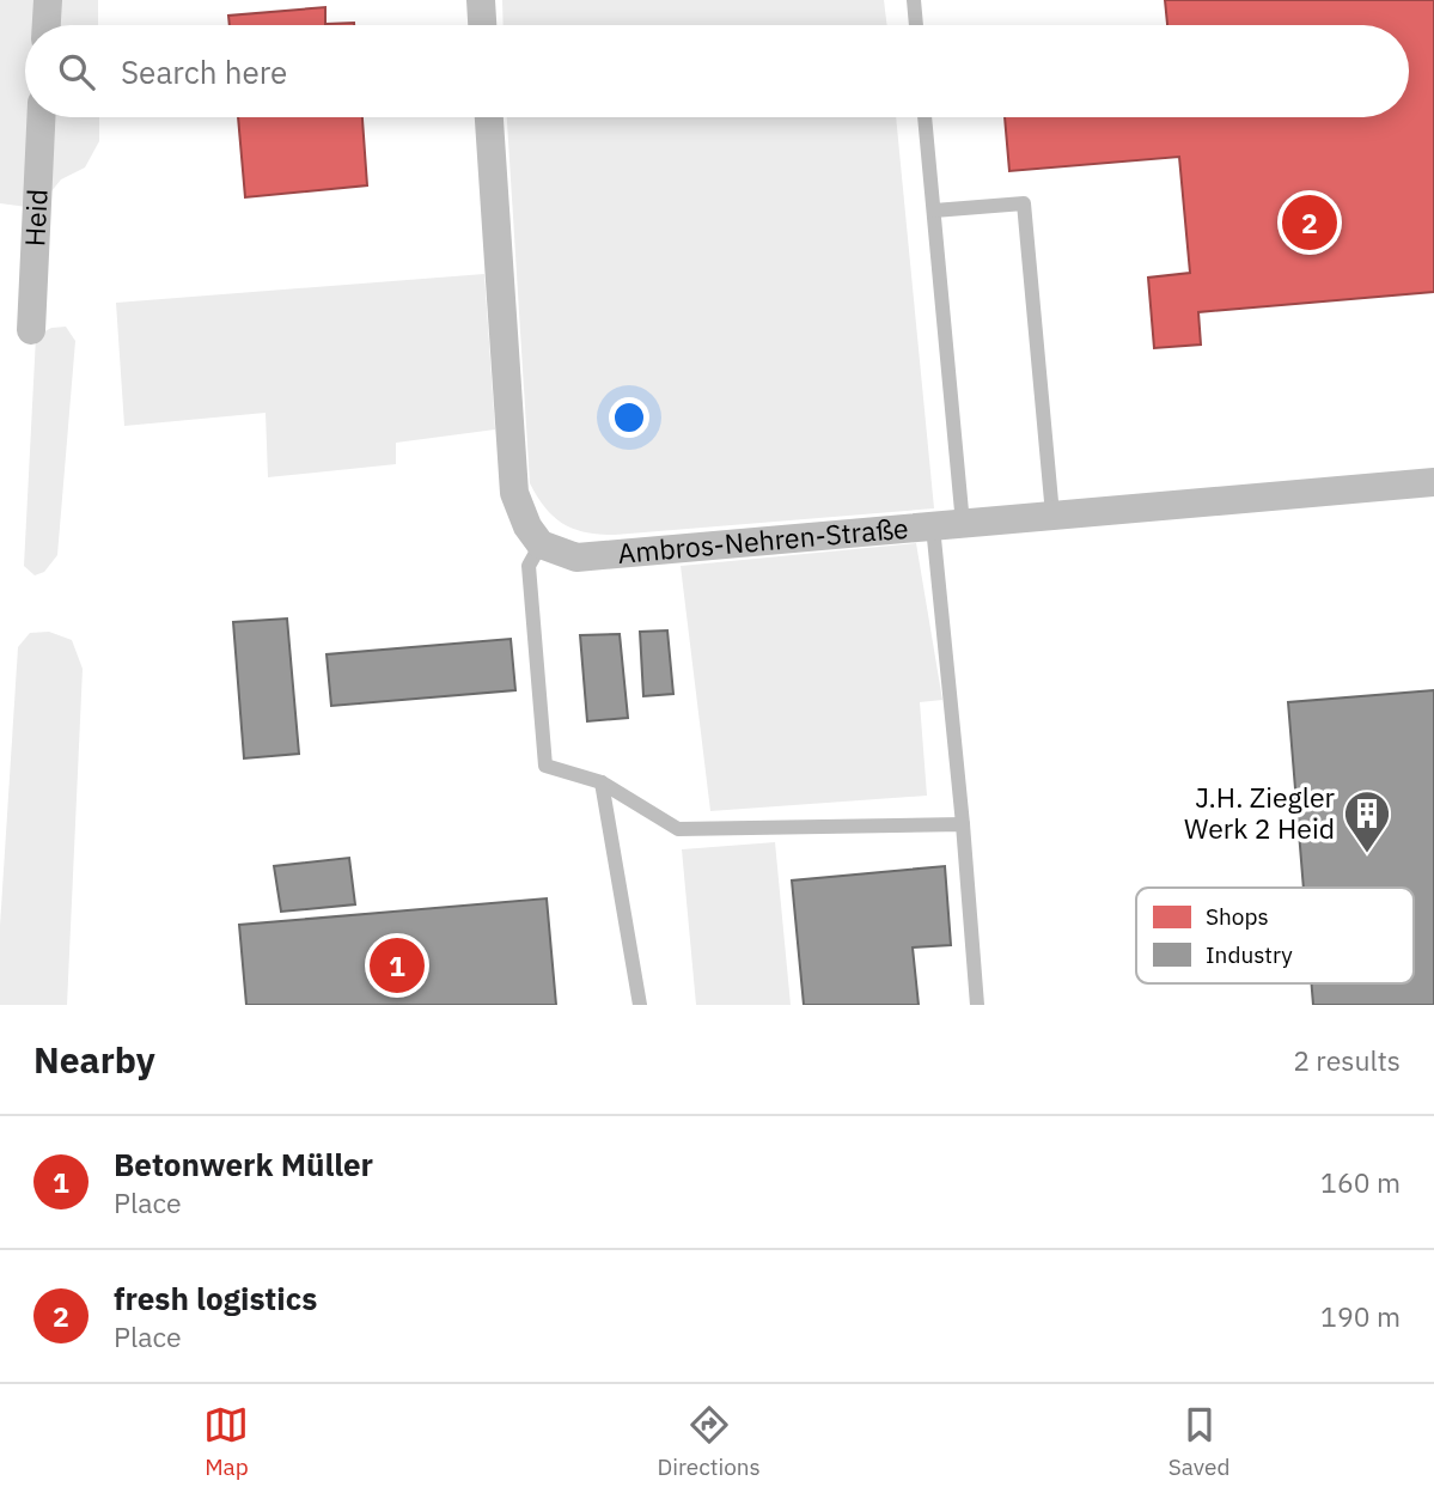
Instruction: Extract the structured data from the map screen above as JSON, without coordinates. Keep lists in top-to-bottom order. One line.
{"streets":{"street":["Heid","Ambros-Nehren-Straße"]},"places":{"building":["J.H. Ziegler Werk 2 Heid"]},"legend":["Shops","Industry"],"page":{"search":"Search here","pins":["2","1"],"heading":["Nearby","2 results"],"list":[{"mark":"1","name":"Betonwerk Müller","note":"Place","value":"160 m"},{"mark":"2","name":"fresh logistics","note":"Place","value":"190 m"}],"nav":["Map","Directions","Saved"]}}
